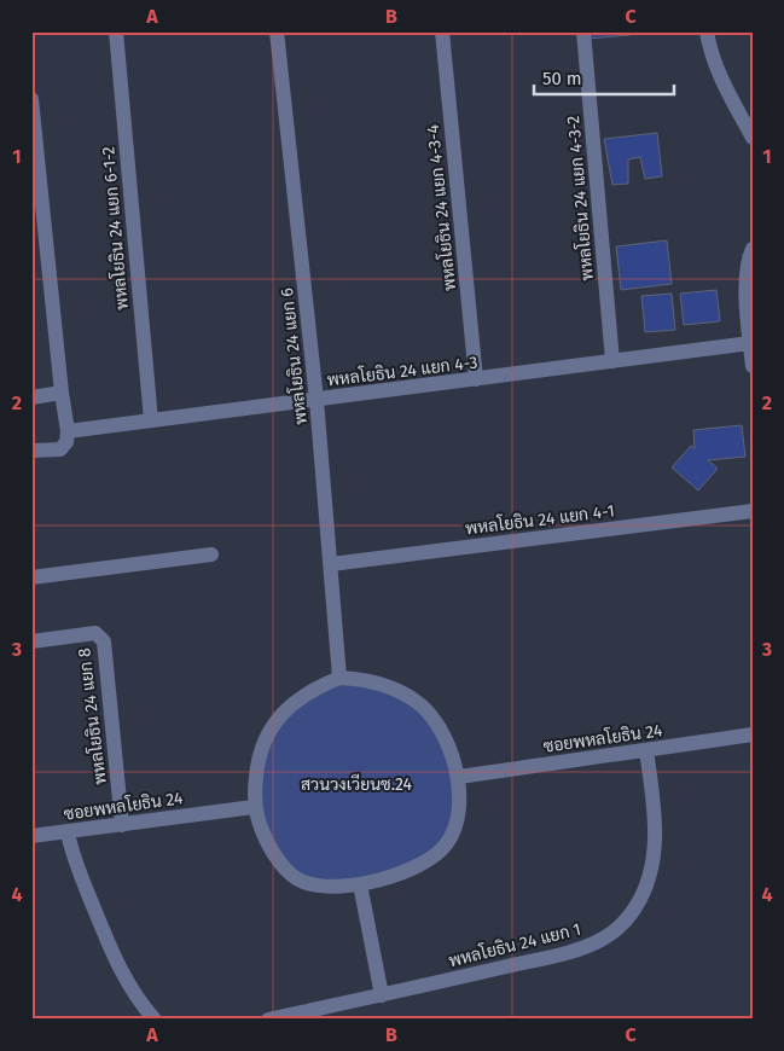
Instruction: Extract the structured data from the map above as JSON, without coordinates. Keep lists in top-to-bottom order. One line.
{"streets":{"street":["พหลโยธิน 24 แยก 4-3-2","พหลโยธิน 24 แยก 4-3-4","พหลโยธิน 24 แยก 6-1-2","พหลโยธิน 24 แยก 6","พหลโยธิน 24 แยก 4-3","พหลโยธิน 24 แยก 4-1","พหลโยธิน 24 แยก 8","ซอยพหลโยธิน 24","พหลโยธิน 24 แยก 1"]},"crossings":[["พหลโยธิน 24 แยก 4-3-2","พหลโยธิน 24 แยก 4-3"],["พหลโยธิน 24 แยก 4-3-4","พหลโยธิน 24 แยก 4-3"],["พหลโยธิน 24 แยก 6-1-2","พหลโยธิน 24 แยก 4-3"],["พหลโยธิน 24 แยก 6","พหลโยธิน 24 แยก 4-3"],["พหลโยธิน 24 แยก 6","พหลโยธิน 24 แยก 4-1"],["พหลโยธิน 24 แยก 6","ซอยพหลโยธิน 24"],["พหลโยธิน 24 แยก 8","ซอยพหลโยธิน 24"],["ซอยพหลโยธิน 24","พหลโยธิน 24 แยก 1"]],"parks":["สวนวงเวียนซ.24"],"scale_bar":"50 m","grid":{"columns":["A","B","C"],"rows":["1","2","3","4"]}}
